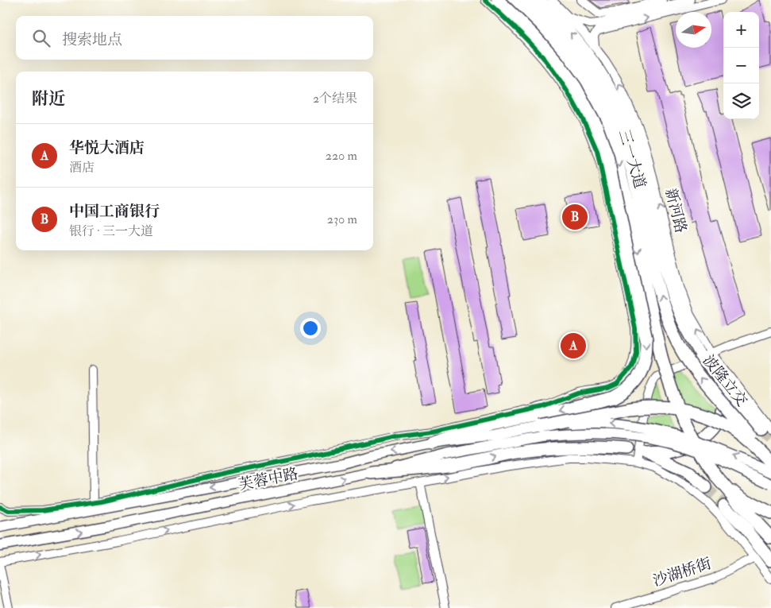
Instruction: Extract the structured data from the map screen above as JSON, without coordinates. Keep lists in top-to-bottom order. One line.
{"streets":{"highway":["三一大道","波隆立交"],"main road":["芙蓉中路"],"street":["新河路","沙湖桥街"]},"crossings":[["三一大道","波隆立交"]],"north":"right","page":{"map_buttons":["+","−"],"search":"搜索地点","heading":["附近","2个结果"],"list":[{"mark":"A","name":"华悦大酒店","note":"酒店","value":"220 m"},{"mark":"B","name":"中国工商银行","note":"银行 · 三一大道","value":"230 m"}],"pins":["B","A"]}}
